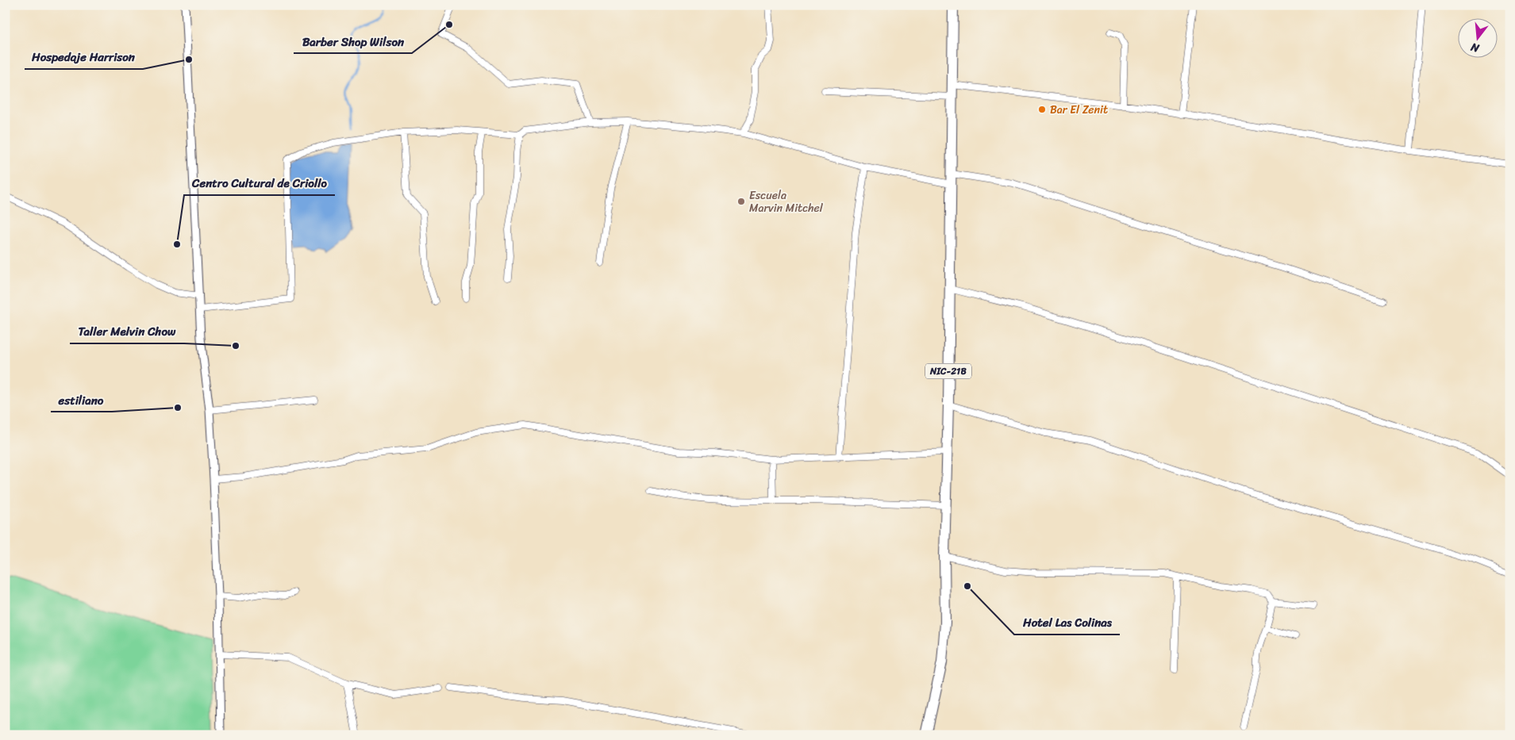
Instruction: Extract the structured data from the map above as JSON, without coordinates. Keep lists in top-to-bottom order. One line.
{"streets":{"highway":["NIC-21B"]},"places":["Barber Shop Wilson","Hospedaje Harrison","Bar El Zenit","Escuela Marvin Mitchel","Centro Cultural de Criollo","Taller Melvin Chow","estiliano","Hotel Las Colinas"],"north":"bottom"}
